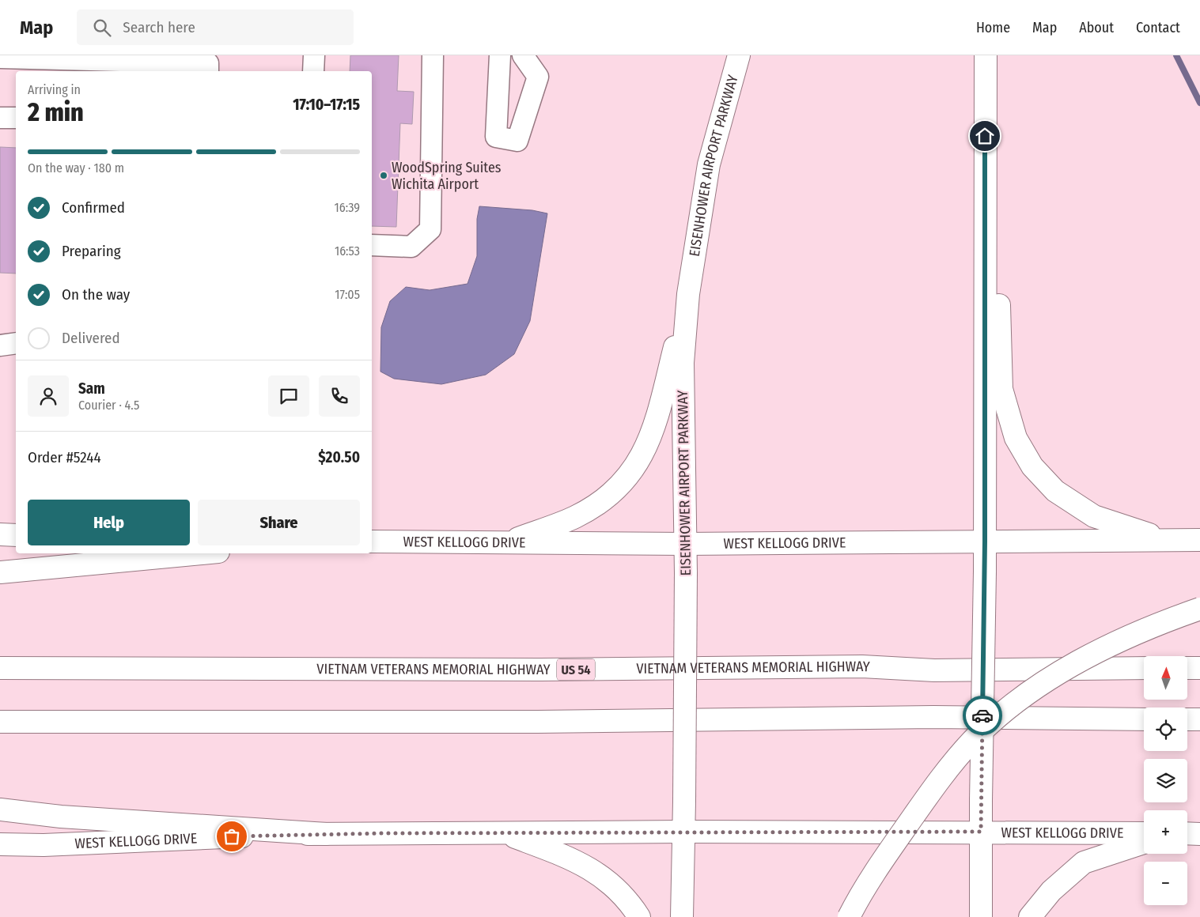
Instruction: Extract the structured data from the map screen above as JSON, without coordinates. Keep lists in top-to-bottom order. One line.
{"streets":{"main road":["EISENHOWER AIRPORT PARKWAY","WEST KELLOGG DRIVE","VIETNAM VETERANS MEMORIAL HIGHWAY","US 54"]},"crossings":[["EISENHOWER AIRPORT PARKWAY","WEST KELLOGG DRIVE"]],"places":["WoodSpring Suites Wichita Airport"],"north":"top","page":{"header":"Map","search":"Search here","nav":["Home","Map","About","Contact"],"heading":["2 min","Arriving in","17:10–17:15"],"panel":["Sam","Courier · 4.5","Order #5244","$20.50"],"bar":"On the way · 180 m","list":[["Confirmed","16:39"],["Preparing","16:53"],["On the way","17:05"],"Delivered"],"buttons":["Help","Share"],"map_buttons":["+","−"]}}
